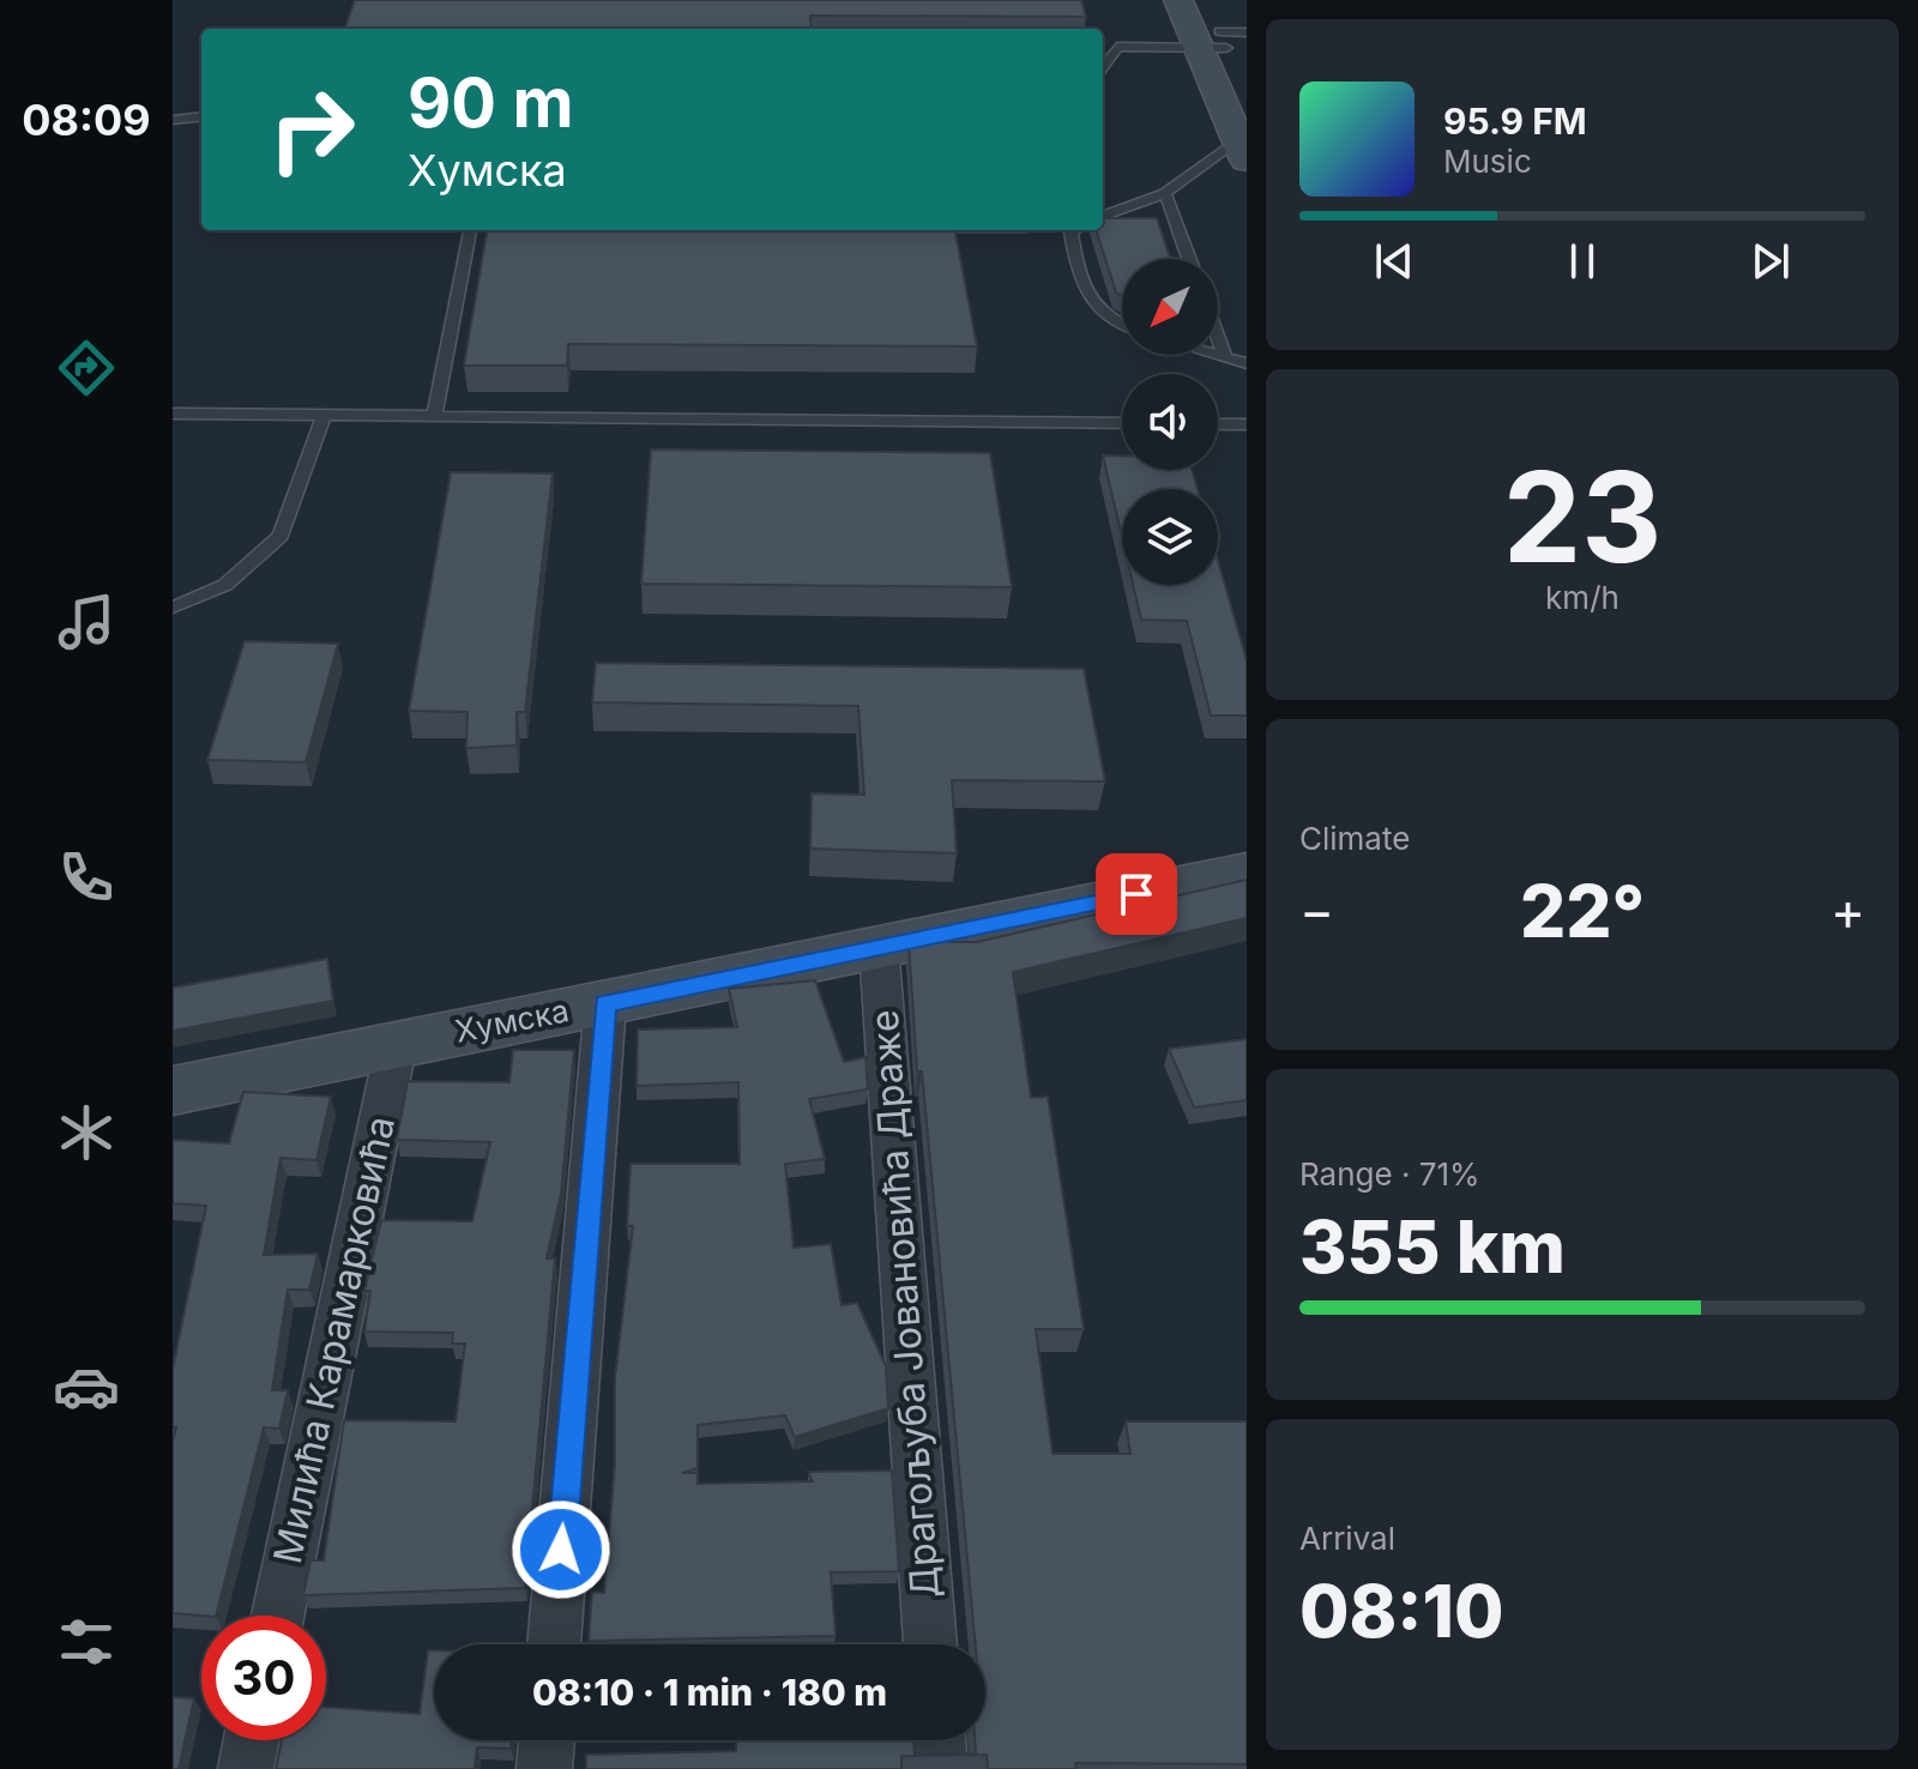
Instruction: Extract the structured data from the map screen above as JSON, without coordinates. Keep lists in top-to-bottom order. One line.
{"streets":{"street":["Хумска","Драгољуба Јовановића Драже","Милића Карамарковића"]},"crossings":[["Хумска","Драгољуба Јовановића Драже"],["Хумска","Милића Карамарковића"]],"north":"bottom left","page":{"tabs":"08:09","turn":["90 m","Хумска"],"song":["95.9 FM","Music"],"tile":[["23","km/h"],"Climate",["Range · 71%","355 km"],["Arrival","08:10"]],"heat":["−","22°","+"],"limit":"30","trip":"08:10 · 1 min · 180 m"}}
